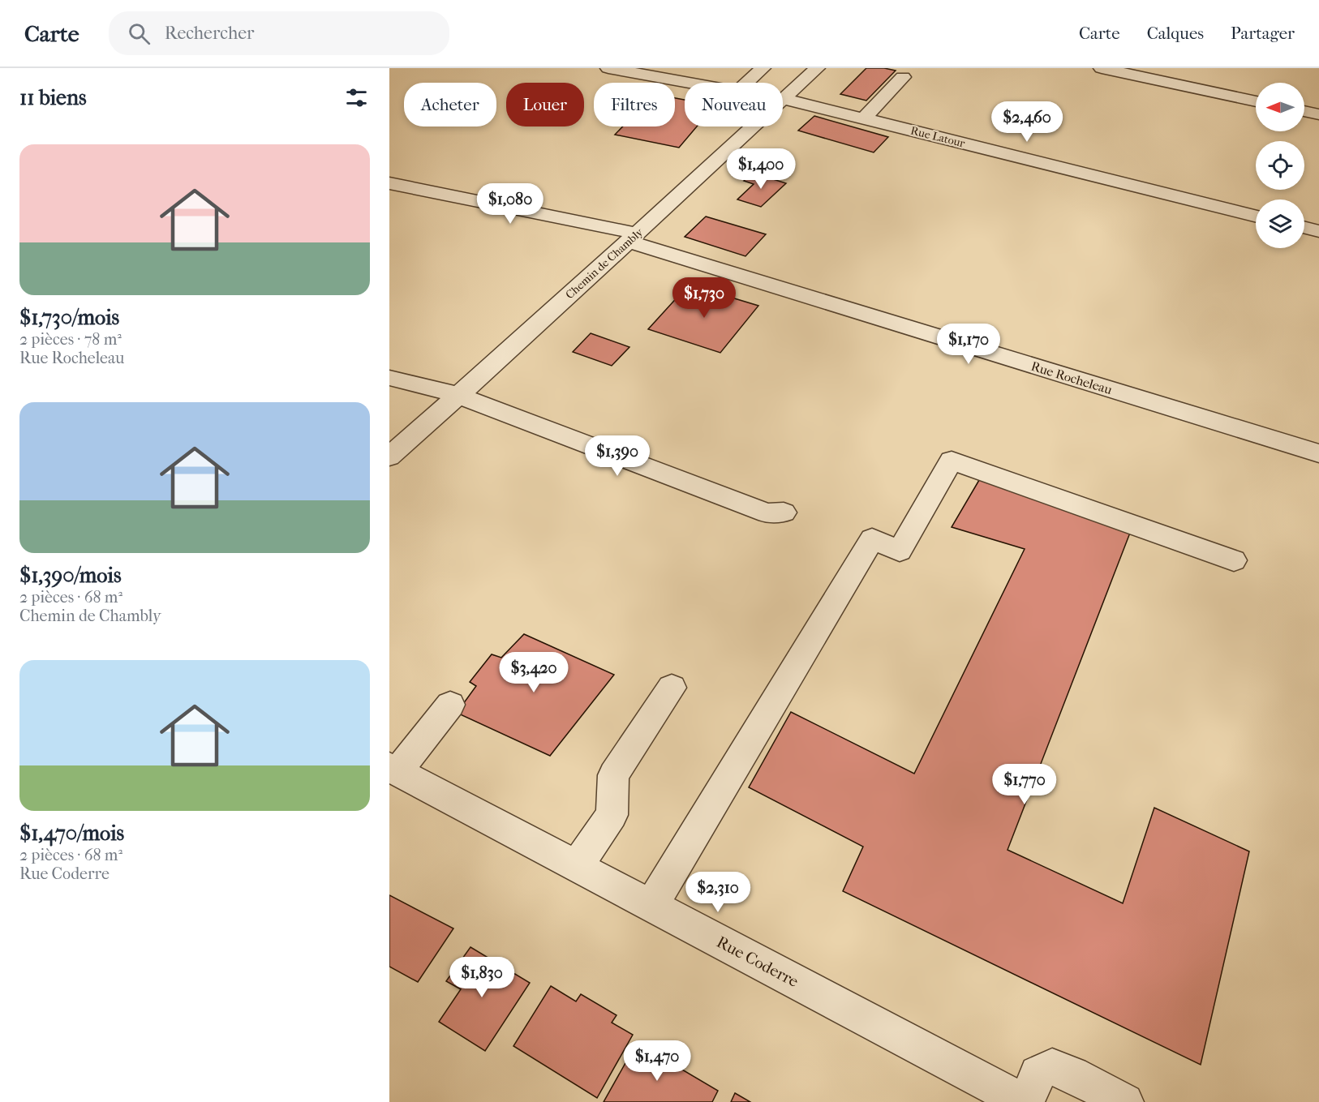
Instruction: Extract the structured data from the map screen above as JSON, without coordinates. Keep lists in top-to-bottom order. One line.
{"streets":{"street":["Rue Latour","Chemin de Chambly","Rue Rocheleau","Rue Coderre"]},"crossings":[["Rue Latour","Chemin de Chambly"],["Chemin de Chambly","Rue Rocheleau"]],"north":"left","page":{"header":"Carte","search":"Rechercher","nav":["Carte","Calques","Partager"],"heading":"11 biens","chip":["Acheter","Louer","Filtres","Nouveau"],"price":["$2,460","$1,400","$1,080","$1,730","$1,170","$1,390","$3,420","$1,770","$2,310","$1,830","$1,470"],"list":[{"name":"$1,730/mois","note":"2 pièces · 78 m² · Rue Rocheleau"},{"name":"$1,390/mois","note":"2 pièces · 68 m² · Chemin de Chambly"},{"name":"$1,470/mois","note":"2 pièces · 68 m² · Rue Coderre"}]}}
